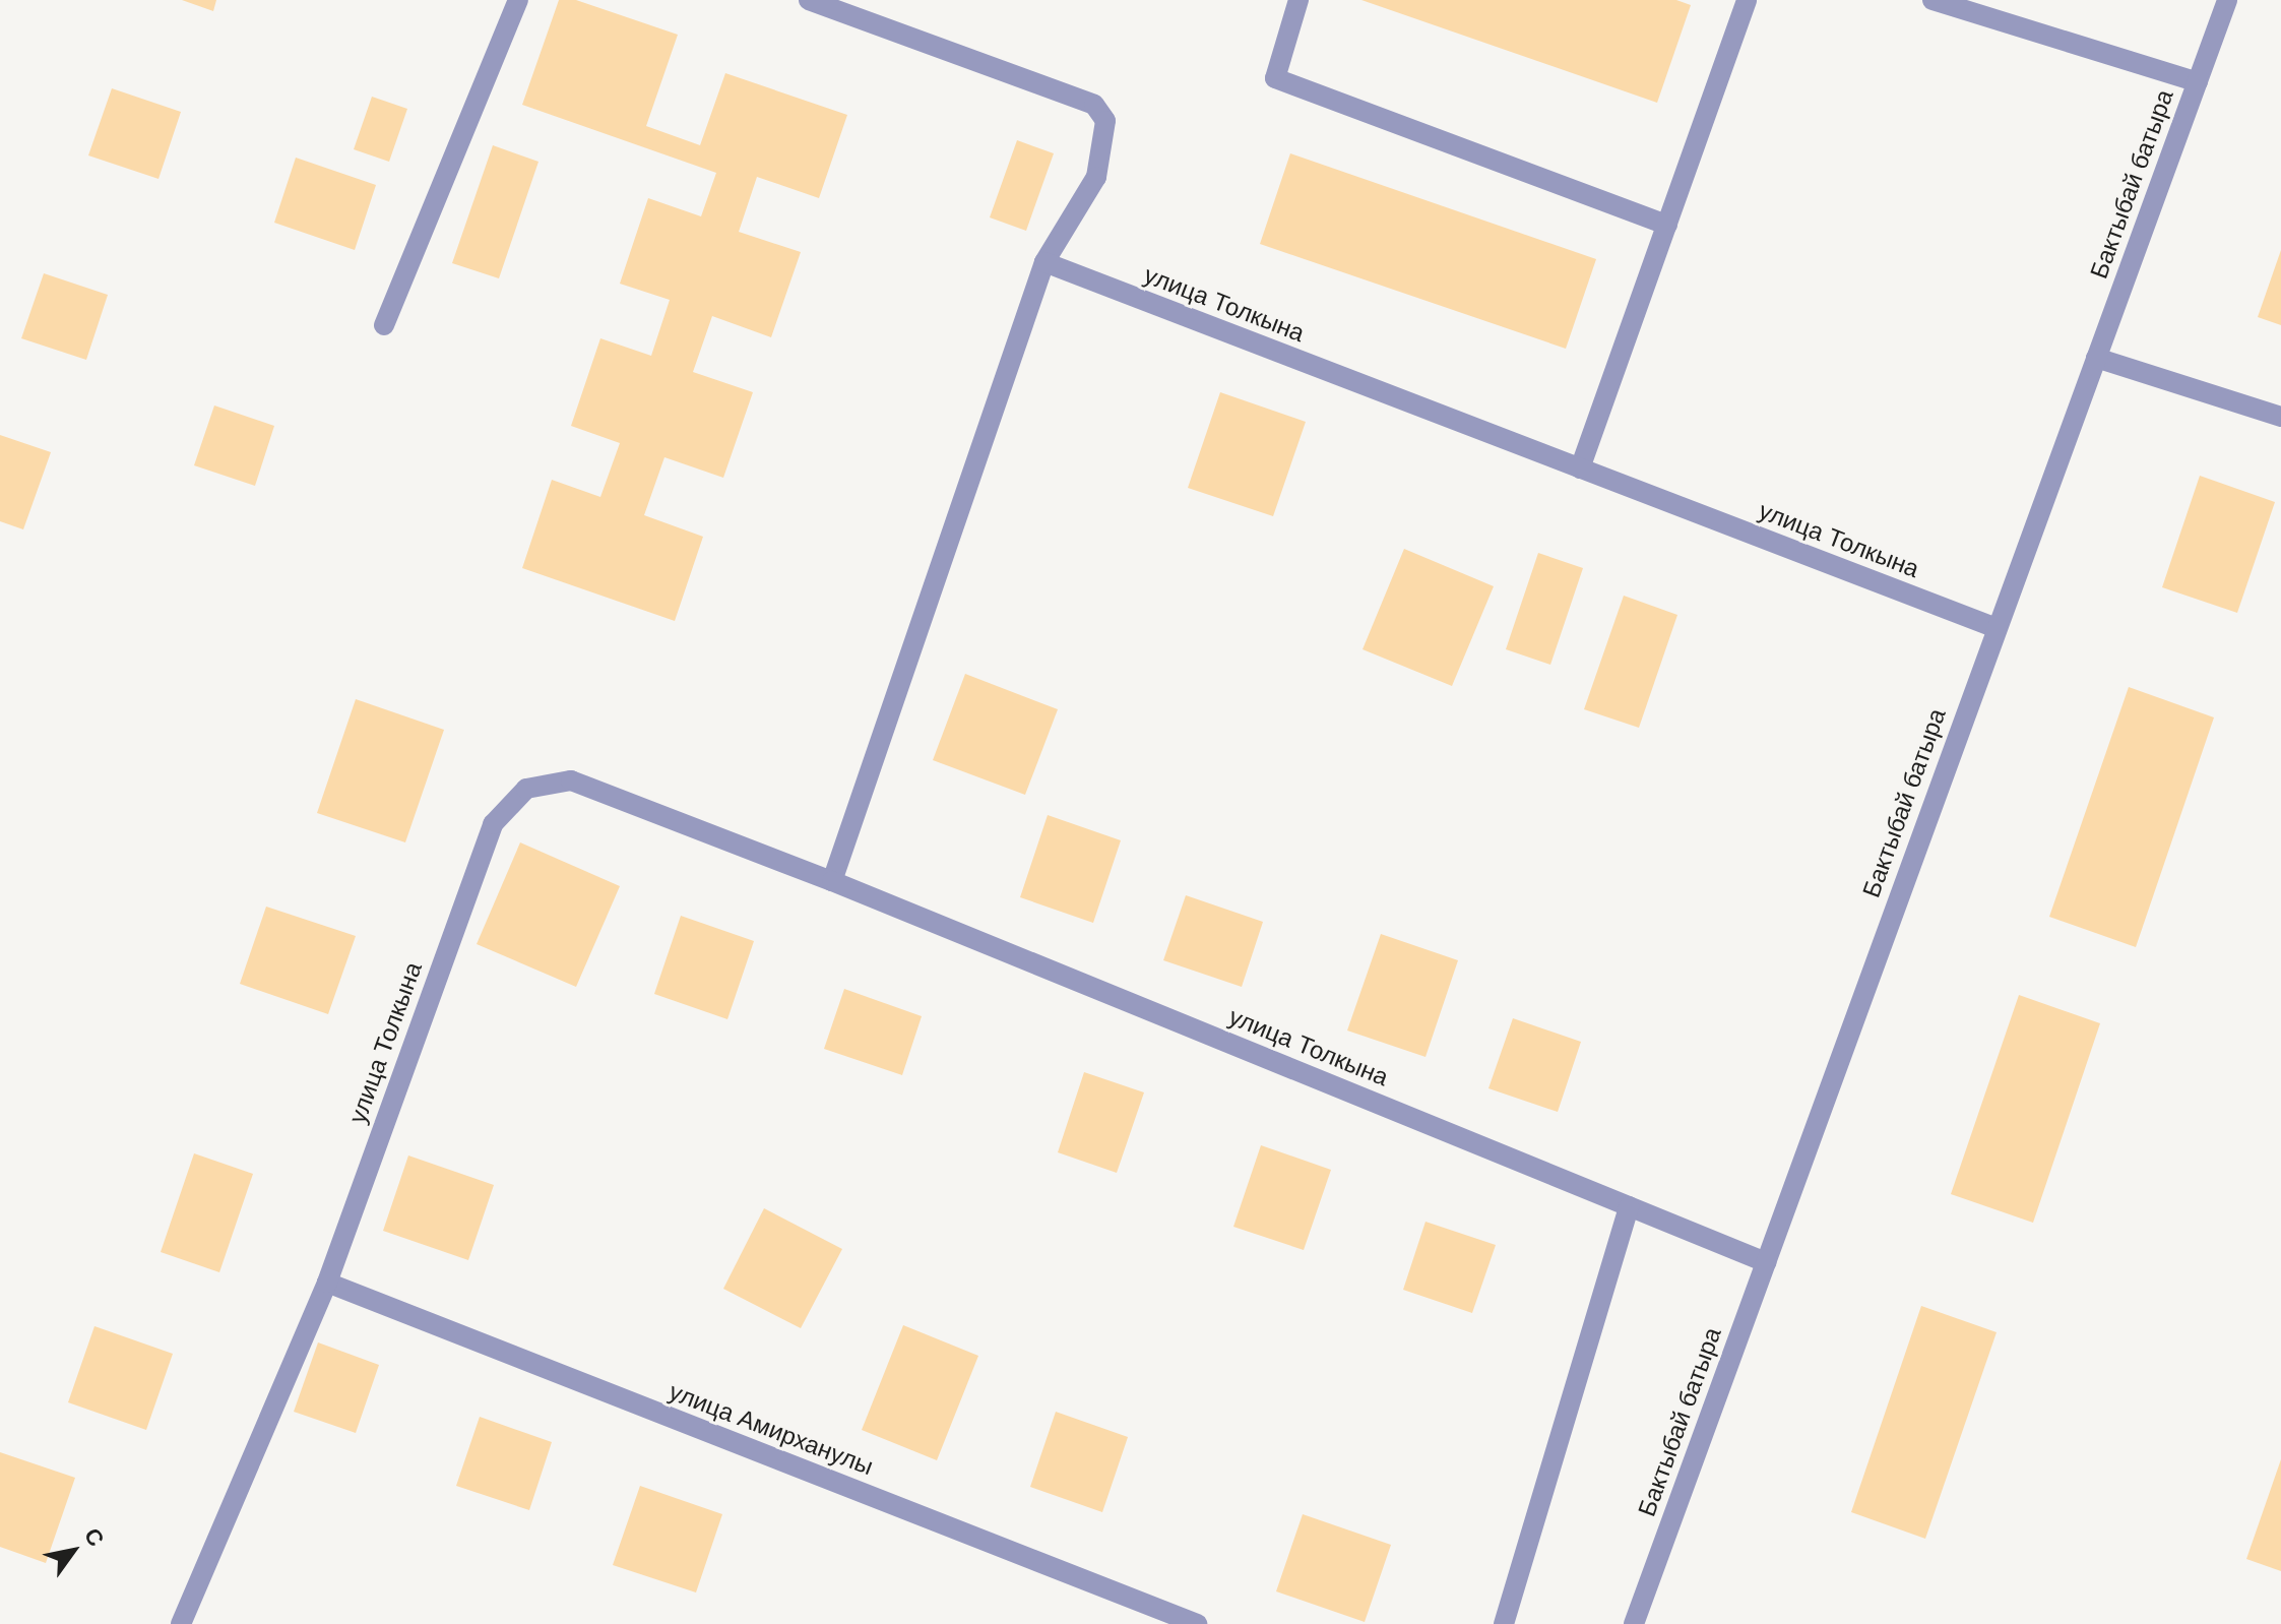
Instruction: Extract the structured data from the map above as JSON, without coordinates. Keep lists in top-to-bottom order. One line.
{"streets":{"street":["Бактыбай батыра","улица Толкына","улица Амирханулы"]},"crossings":[["Бактыбай батыра","улица Толкына"],["улица Толкына","улица Амирханулы"]],"north":"top right"}
